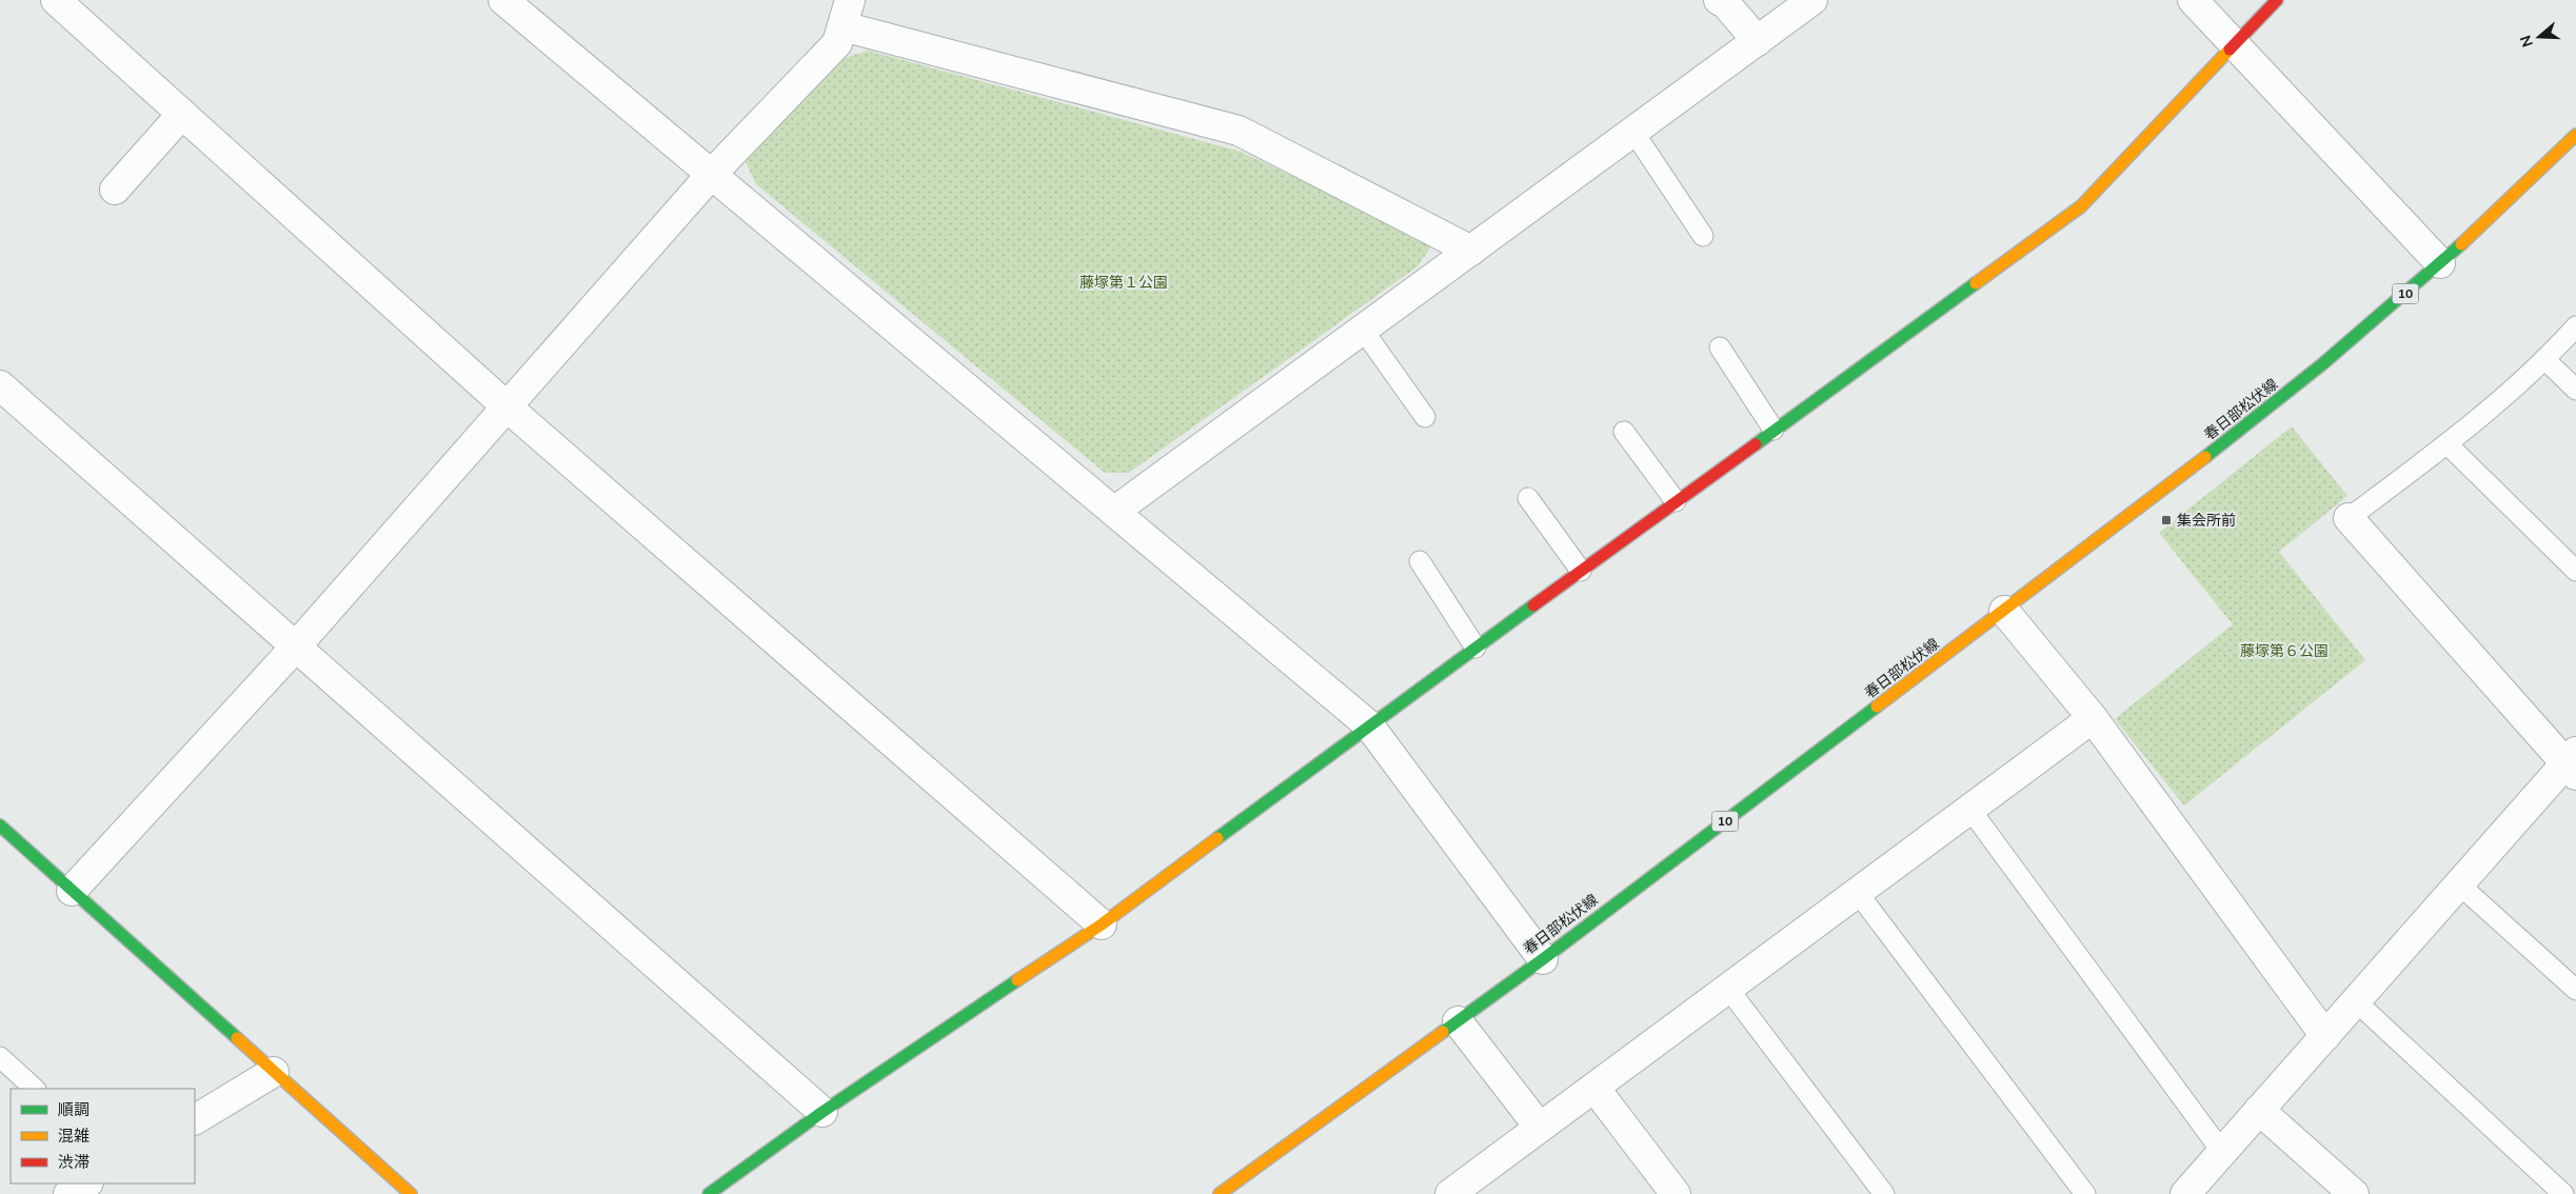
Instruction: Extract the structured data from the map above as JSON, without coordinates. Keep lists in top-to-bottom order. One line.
{"streets":{"street":["10","春日部松伏線"]},"parks":["藤塚第１公園","藤塚第６公園"],"places":{"transit":["集会所前"]},"legend":["順調","混雑","渋滞"],"north":"left"}
